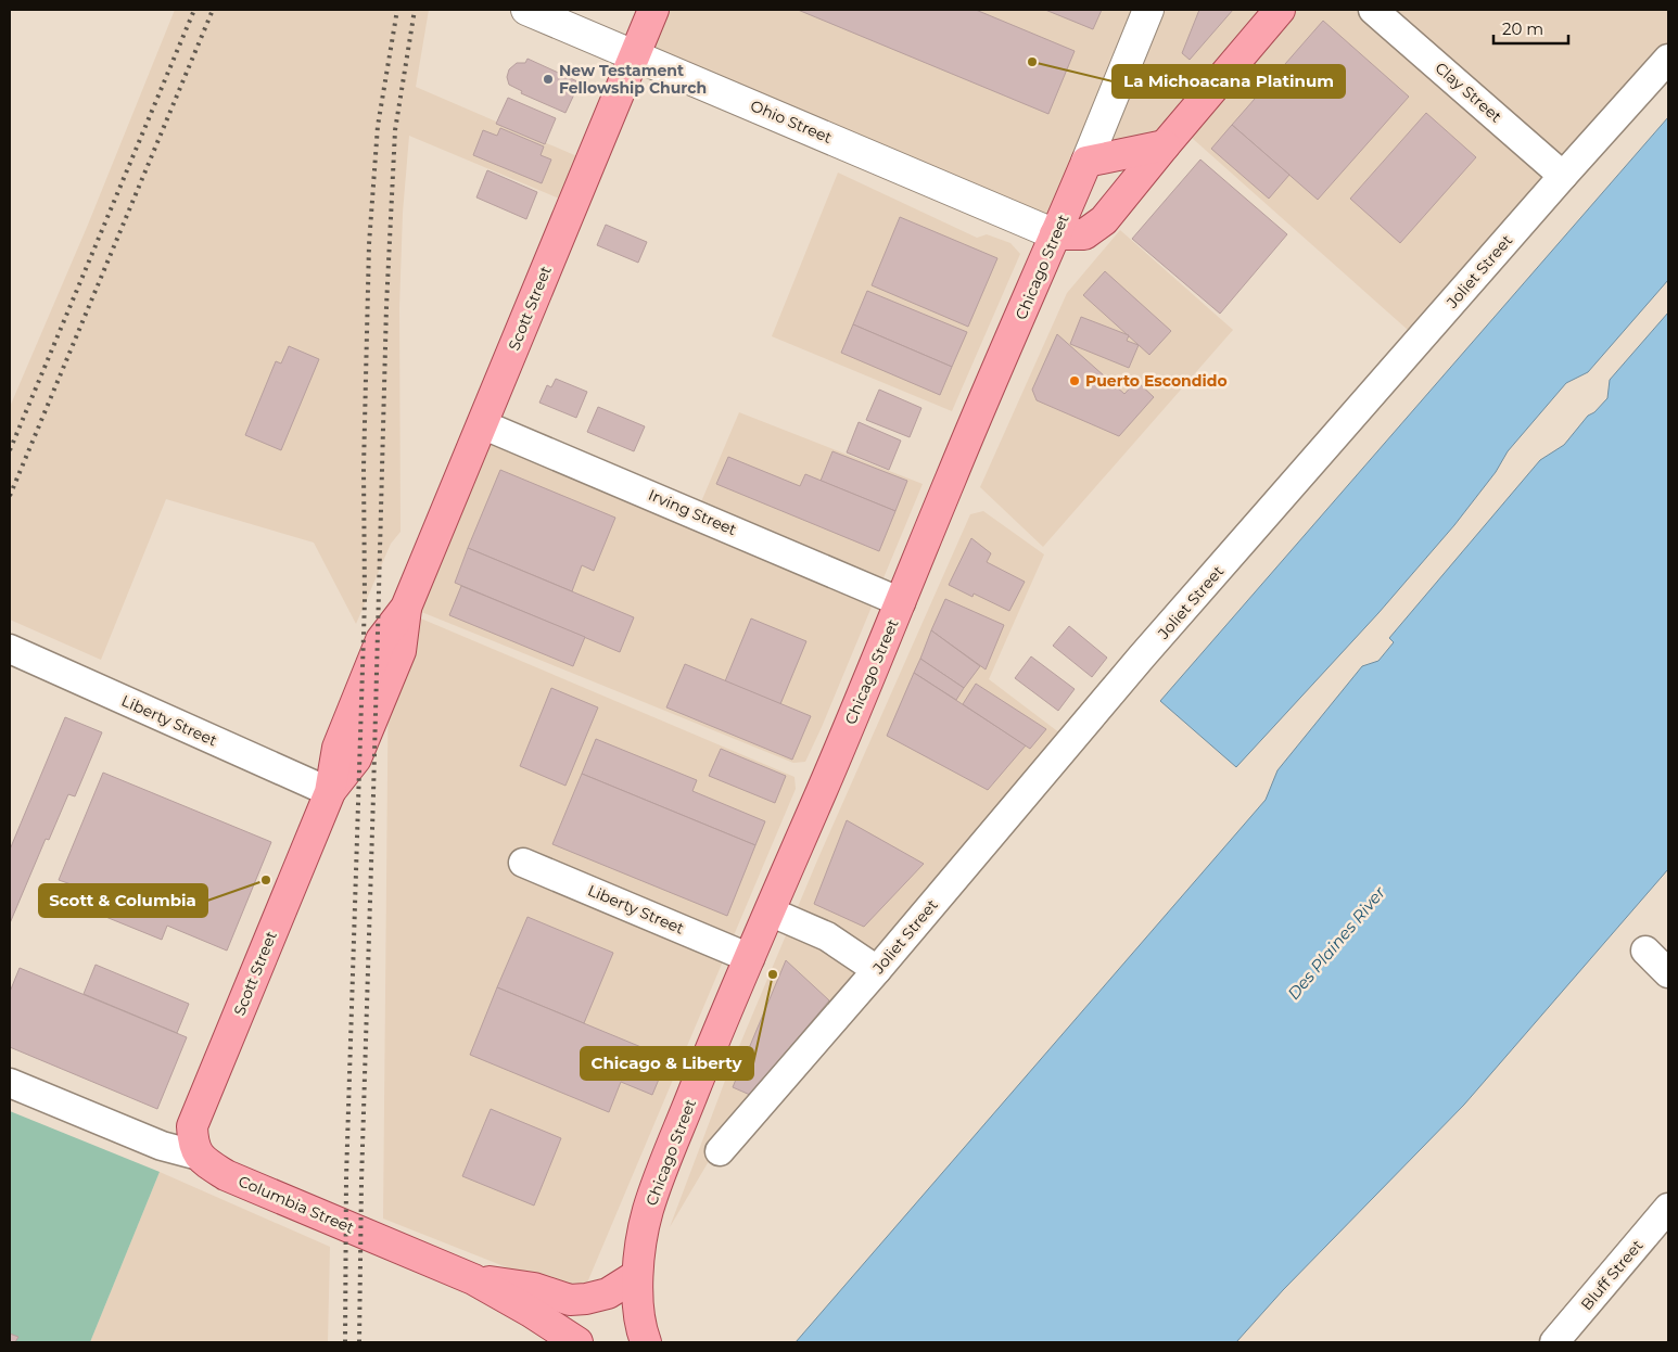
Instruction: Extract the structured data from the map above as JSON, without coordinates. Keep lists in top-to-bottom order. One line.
{"streets":{"main road":["Chicago Street","Scott Street","Columbia Street"],"street":["Clay Street","Ohio Street","Joliet Street","Irving Street","Liberty Street","Bluff Street"]},"crossings":[["Clay Street","Joliet Street"],["Ohio Street","Chicago Street"],["Ohio Street","Scott Street"],["Chicago Street","Irving Street"],["Chicago Street","Liberty Street"],["Scott Street","Irving Street"],["Scott Street","Liberty Street"],["Scott Street","Columbia Street"]],"water":["Des Plaines River"],"places":["La Michoacana Platinum","New Testament Fellowship Church","Puerto Escondido","Scott & Columbia","Chicago & Liberty"],"scale_bar":"20 m"}
